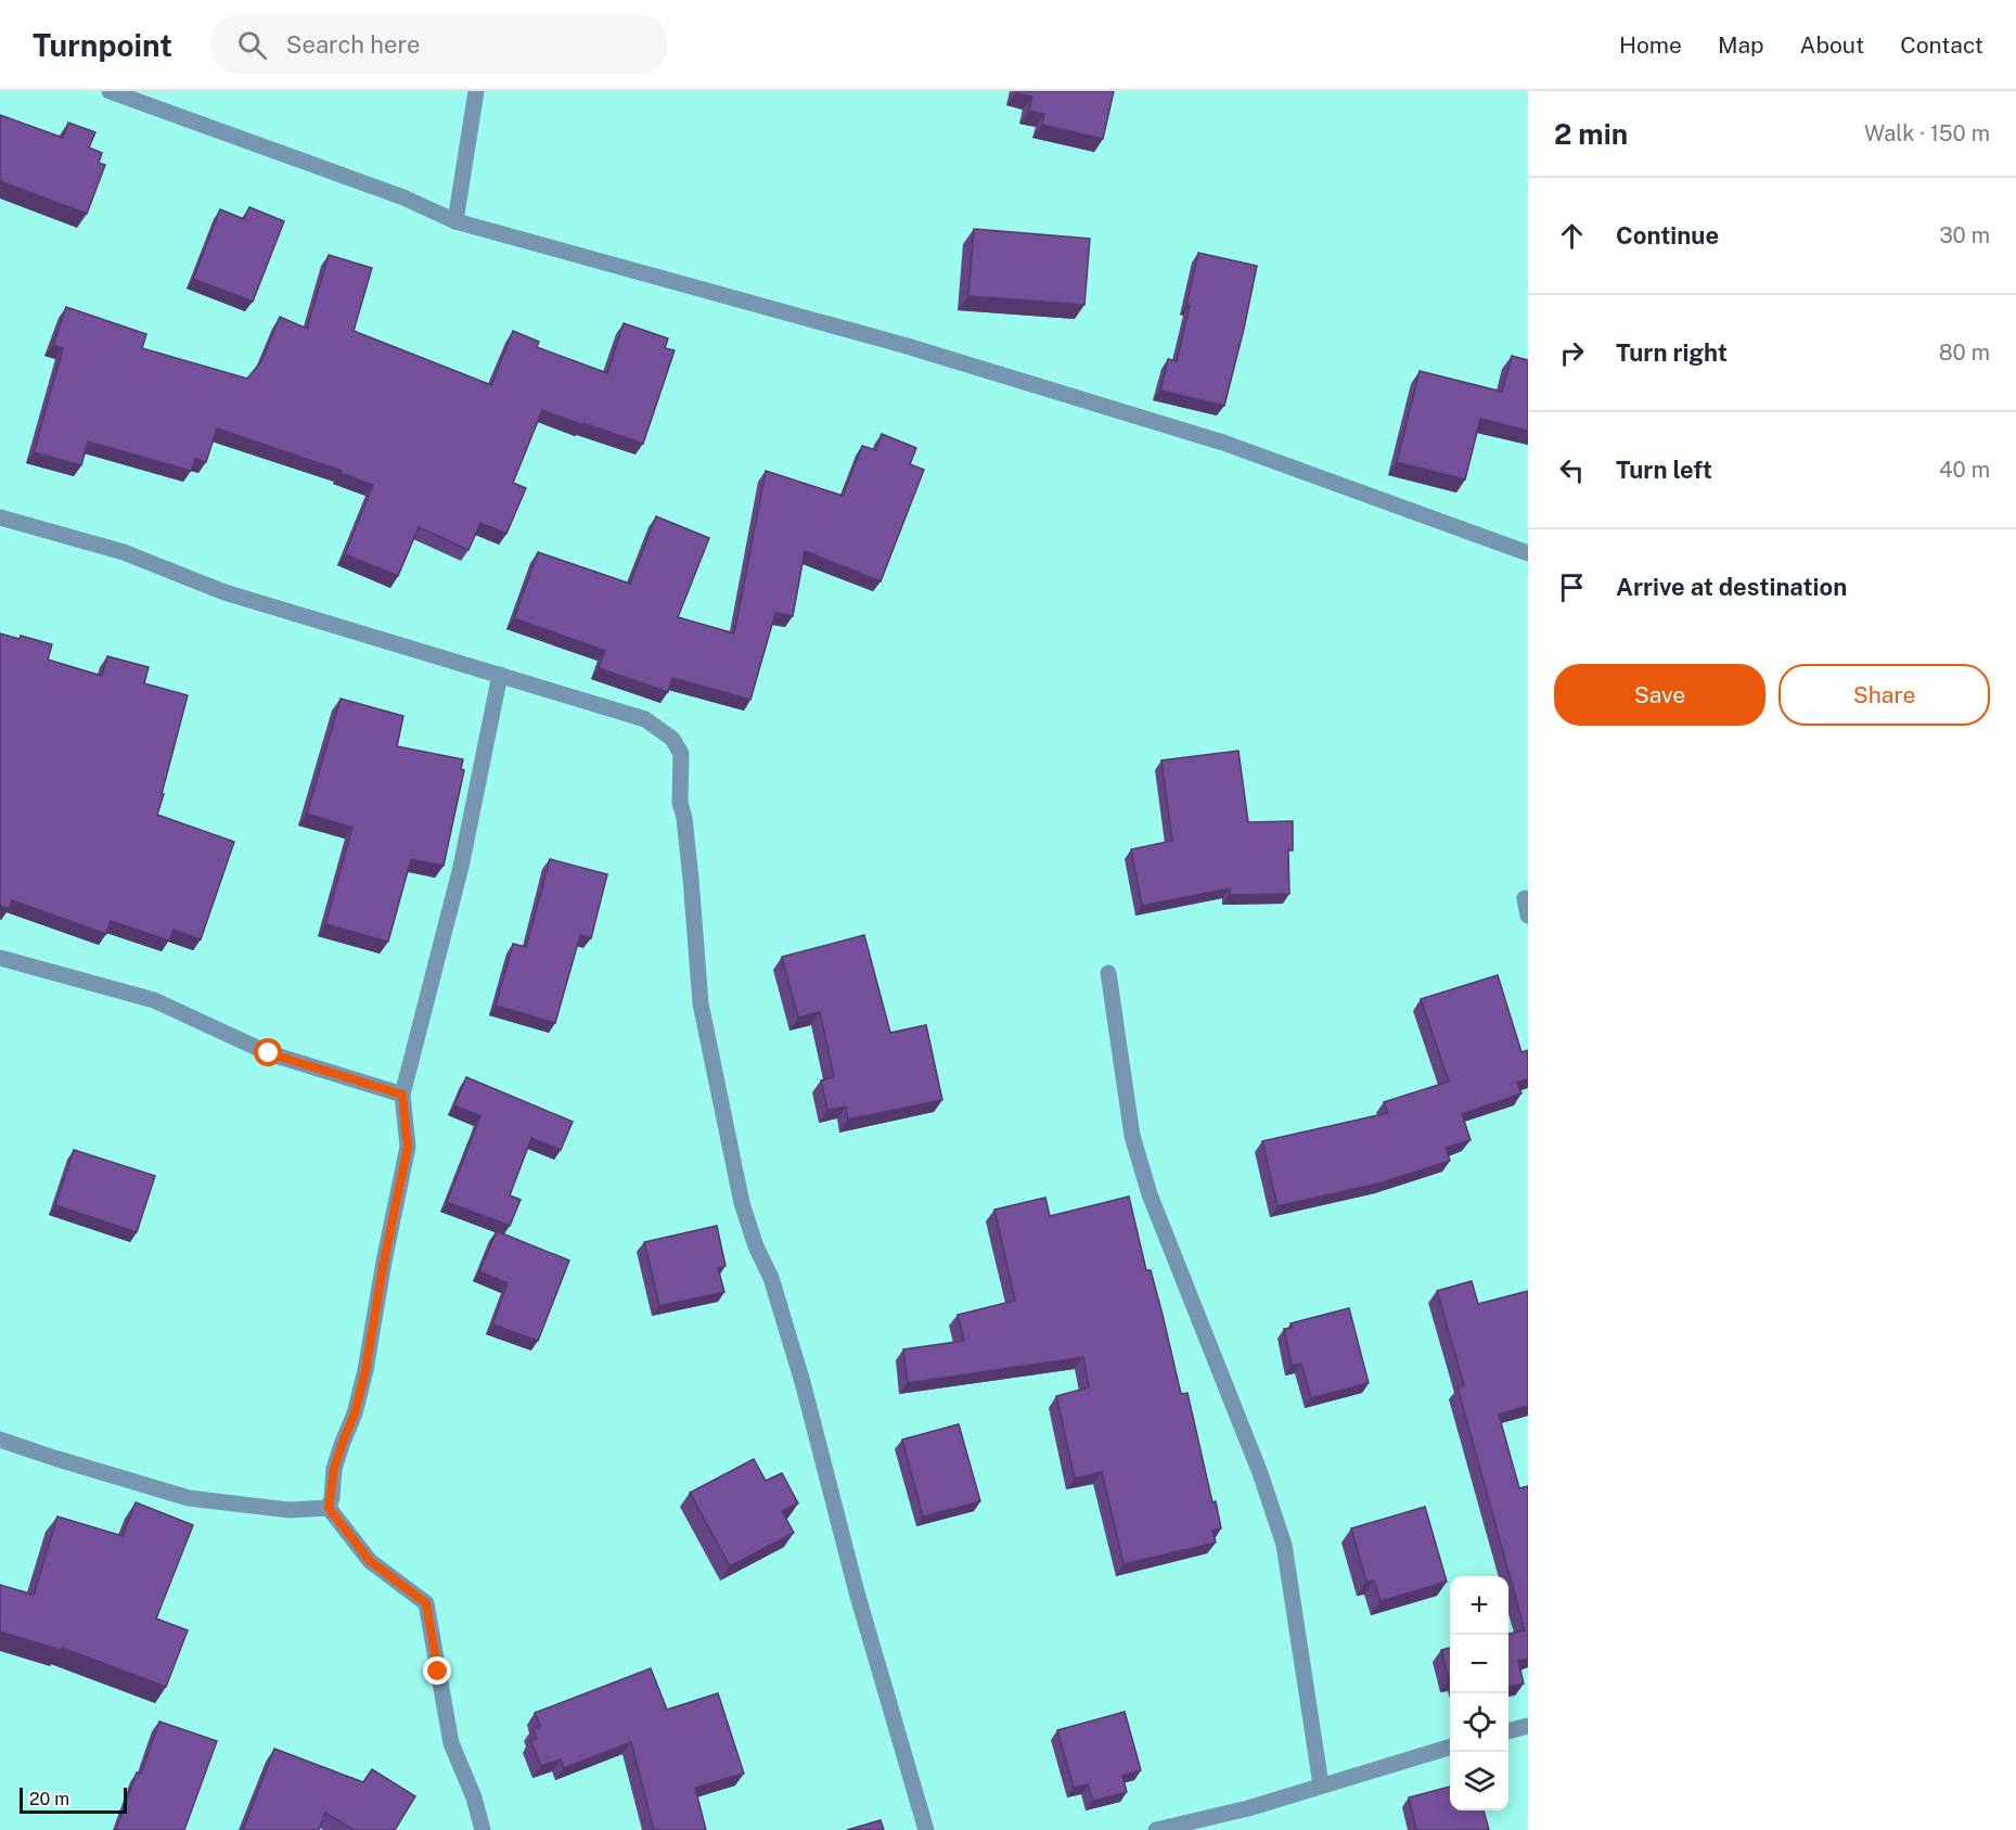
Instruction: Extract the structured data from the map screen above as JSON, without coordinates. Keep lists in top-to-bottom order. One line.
{"scale_bar":"20 m","page":{"header":"Turnpoint","search":"Search here","nav":["Home","Map","About","Contact"],"heading":["2 min","Walk · 150 m"],"list":[["Continue","30 m"],["Turn right","80 m"],["Turn left","40 m"],"Arrive at destination"],"buttons":["Save","Share"],"map_buttons":["+","−"],"scale":"20 m"}}
